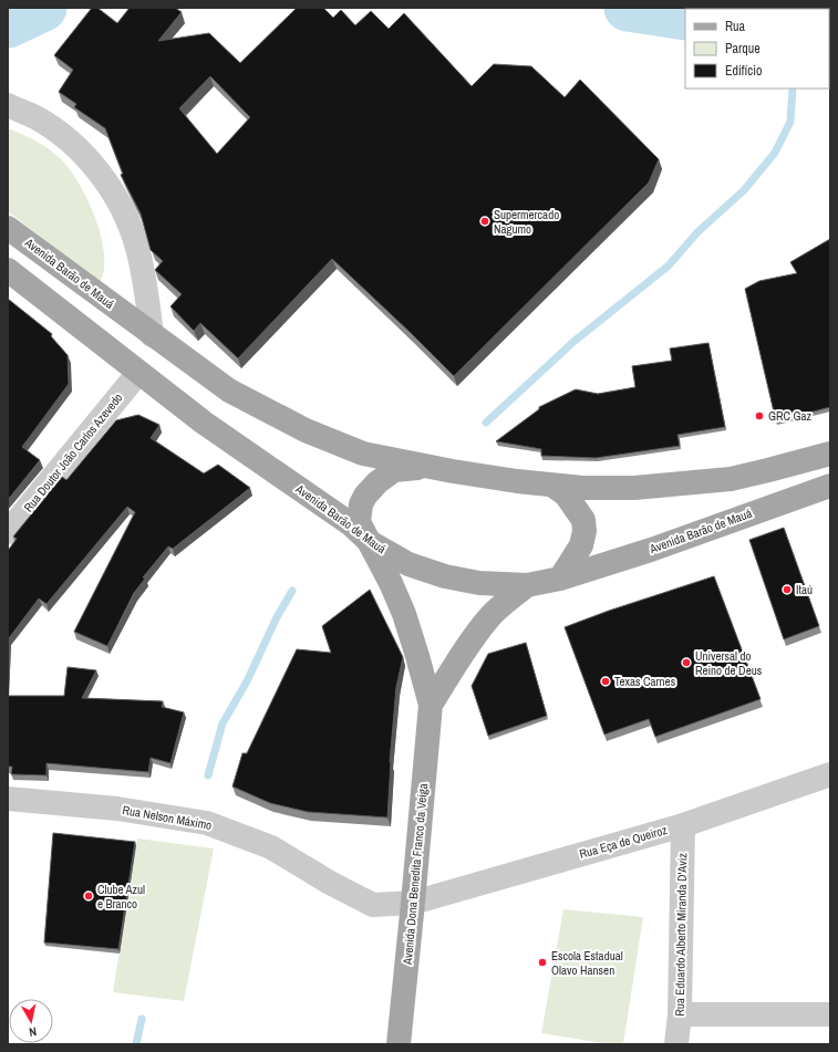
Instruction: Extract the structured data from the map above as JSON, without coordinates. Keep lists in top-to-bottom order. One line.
{"streets":{"main road":["Avenida Barão de Mauá","Avenida Dona Benedita Franco da Veiga"],"street":["Rua Doutor João Carlos Azevedo","Rua Nelson Máximo","Rua Eça de Queiroz","Rua Eduardo Alberto Miranda D'Aviz"]},"crossings":[["Avenida Barão de Mauá","Rua Doutor João Carlos Azevedo"],["Rua Nelson Máximo","Rua Eça de Queiroz"],["Rua Nelson Máximo","Avenida Dona Benedita Franco da Veiga"],["Rua Eça de Queiroz","Avenida Dona Benedita Franco da Veiga"],["Rua Eça de Queiroz","Rua Eduardo Alberto Miranda D'Aviz"]],"places":["Supermercado Nagumo","GRC Gaz","Itaú","Universal do Reino de Deus","Texas Carnes","Clube Azul e Branco","Escola Estadual Olavo Hansen"],"legend":["Rua","Parque","Edifício"],"north":"bottom"}
